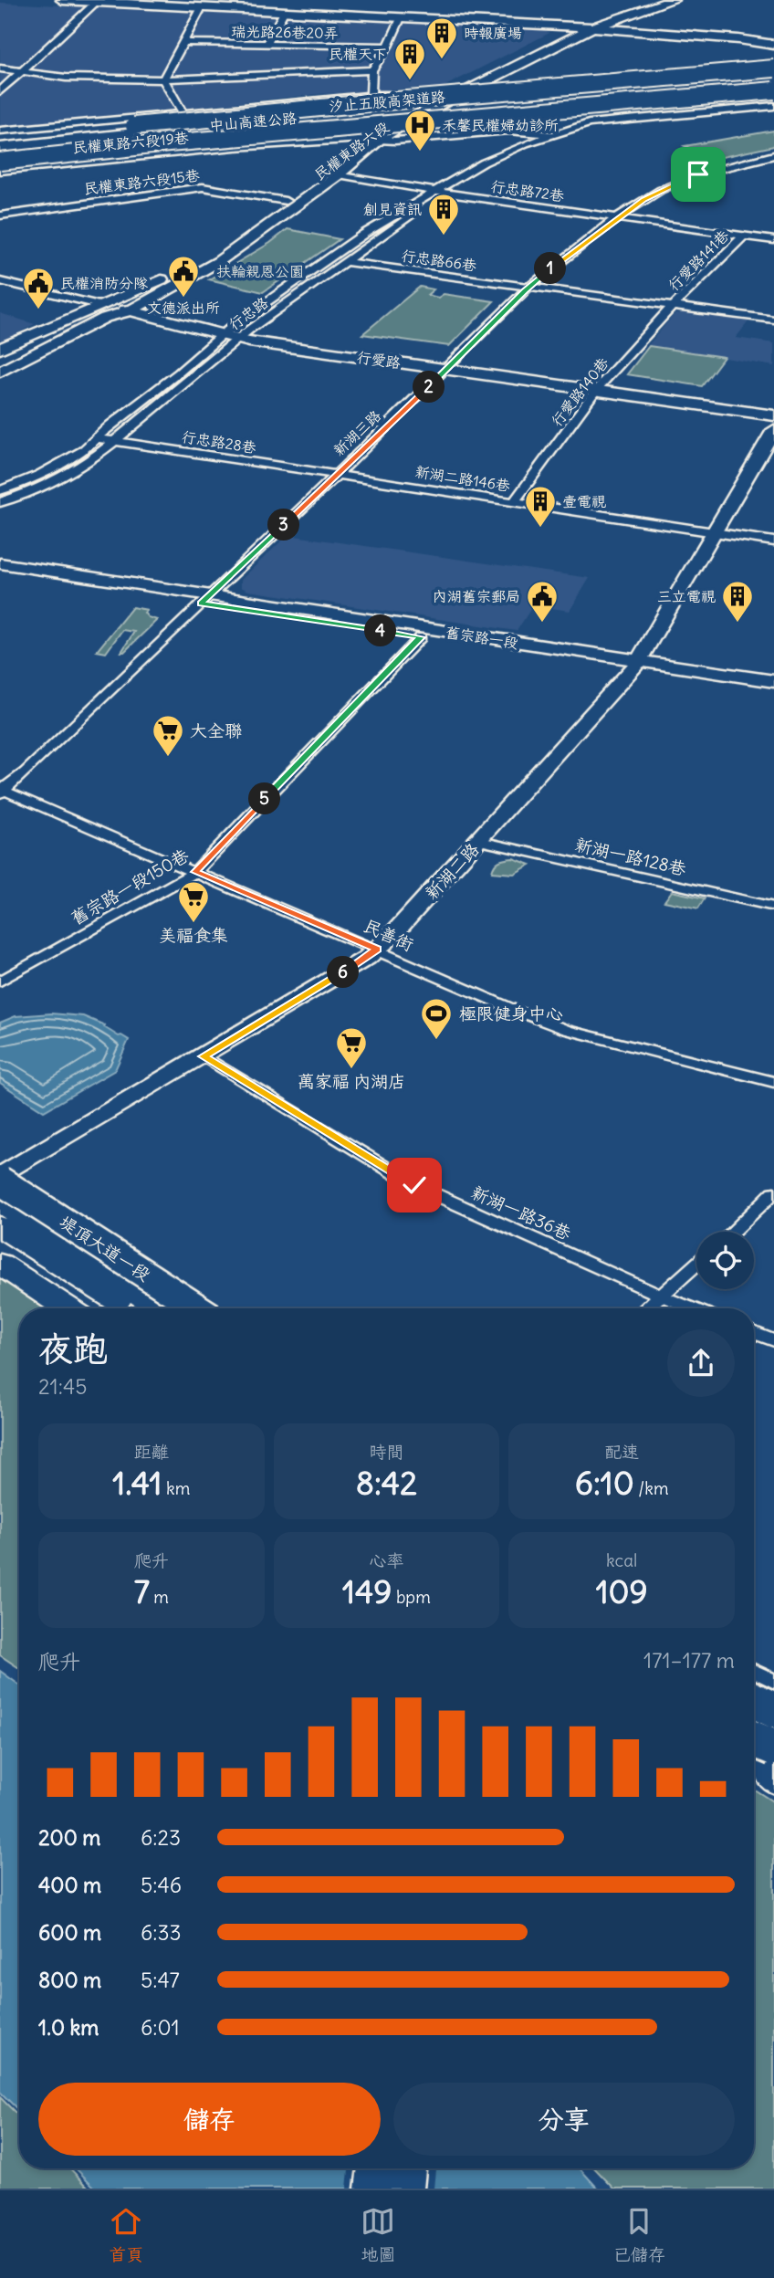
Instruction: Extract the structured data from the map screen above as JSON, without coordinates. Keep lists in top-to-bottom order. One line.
{"streets":{"highway":["汐止五股高架道路","中山高速公路","堤頂大道一段"],"main road":["民權東路六段","行愛路","舊宗路一段","新湖二路"],"street":["瑞光路26巷20弄","民權東路六段19巷","民權東路六段15巷","行忠路72巷","行忠路66巷","行愛路141巷","行忠路","行愛路140巷","新湖三路","行忠路28巷","新湖二路146巷","新湖一路128巷","舊宗路一段150巷","民善街","新湖一路36巷"]},"crossings":[["汐止五股高架道路","中山高速公路"],["民權東路六段19巷","民權東路六段"],["民權東路六段","民權東路六段15巷"],["民權東路六段","行忠路72巷"],["民權東路六段","行愛路"],["行忠路72巷","行愛路141巷"],["行忠路72巷","行忠路"],["行忠路72巷","新湖三路"],["行忠路66巷","行愛路141巷"],["行忠路66巷","行忠路"],["行忠路66巷","行愛路140巷"],["行忠路66巷","新湖三路"],["行愛路141巷","行愛路140巷"],["行忠路","行愛路"],["行忠路","行忠路28巷"],["行愛路","行愛路140巷"],["行愛路","新湖三路"],["行愛路140巷","新湖二路146巷"],["新湖三路","行忠路28巷"],["新湖三路","新湖二路146巷"],["新湖三路","舊宗路一段"],["新湖三路","民善街"],["行忠路28巷","新湖二路146巷"],["新湖二路146巷","新湖二路"],["舊宗路一段","新湖二路"],["舊宗路一段","舊宗路一段150巷"],["新湖一路128巷","新湖二路"],["新湖二路","民善街"],["新湖二路","新湖一路36巷"],["舊宗路一段150巷","民善街"]],"parks":["扶輪親恩公園"],"places":{"building":["時報廣場","民權天下","創見資訊","壹電視","三立電視"],"hospital":["禾馨民權婦幼診所"],"public building":["文德派出所","民權消防分隊","內湖舊宗郵局"],"supermarket":["大全聯","美福食集","萬家福 內湖店"],"sports":["極限健身中心"]},"page":{"pins":["1","2","3","4","5","6"],"heading":["夜跑","21:45"],"stats":[["距離","1.41 km"],["時間","8:42"],["配速","6:10 /km"],["爬升","7 m"],["心率","149 bpm"],["kcal","109"]],"chart":["爬升","171–177 m"],"list":[{"name":"200 m","note":"6:23"},{"name":"400 m","note":"5:46"},{"name":"600 m","note":"6:33"},{"name":"800 m","note":"5:47"},{"name":"1.0 km","note":"6:01"}],"buttons":["儲存","分享"],"tabs":["首頁","地圖","已儲存"]}}
